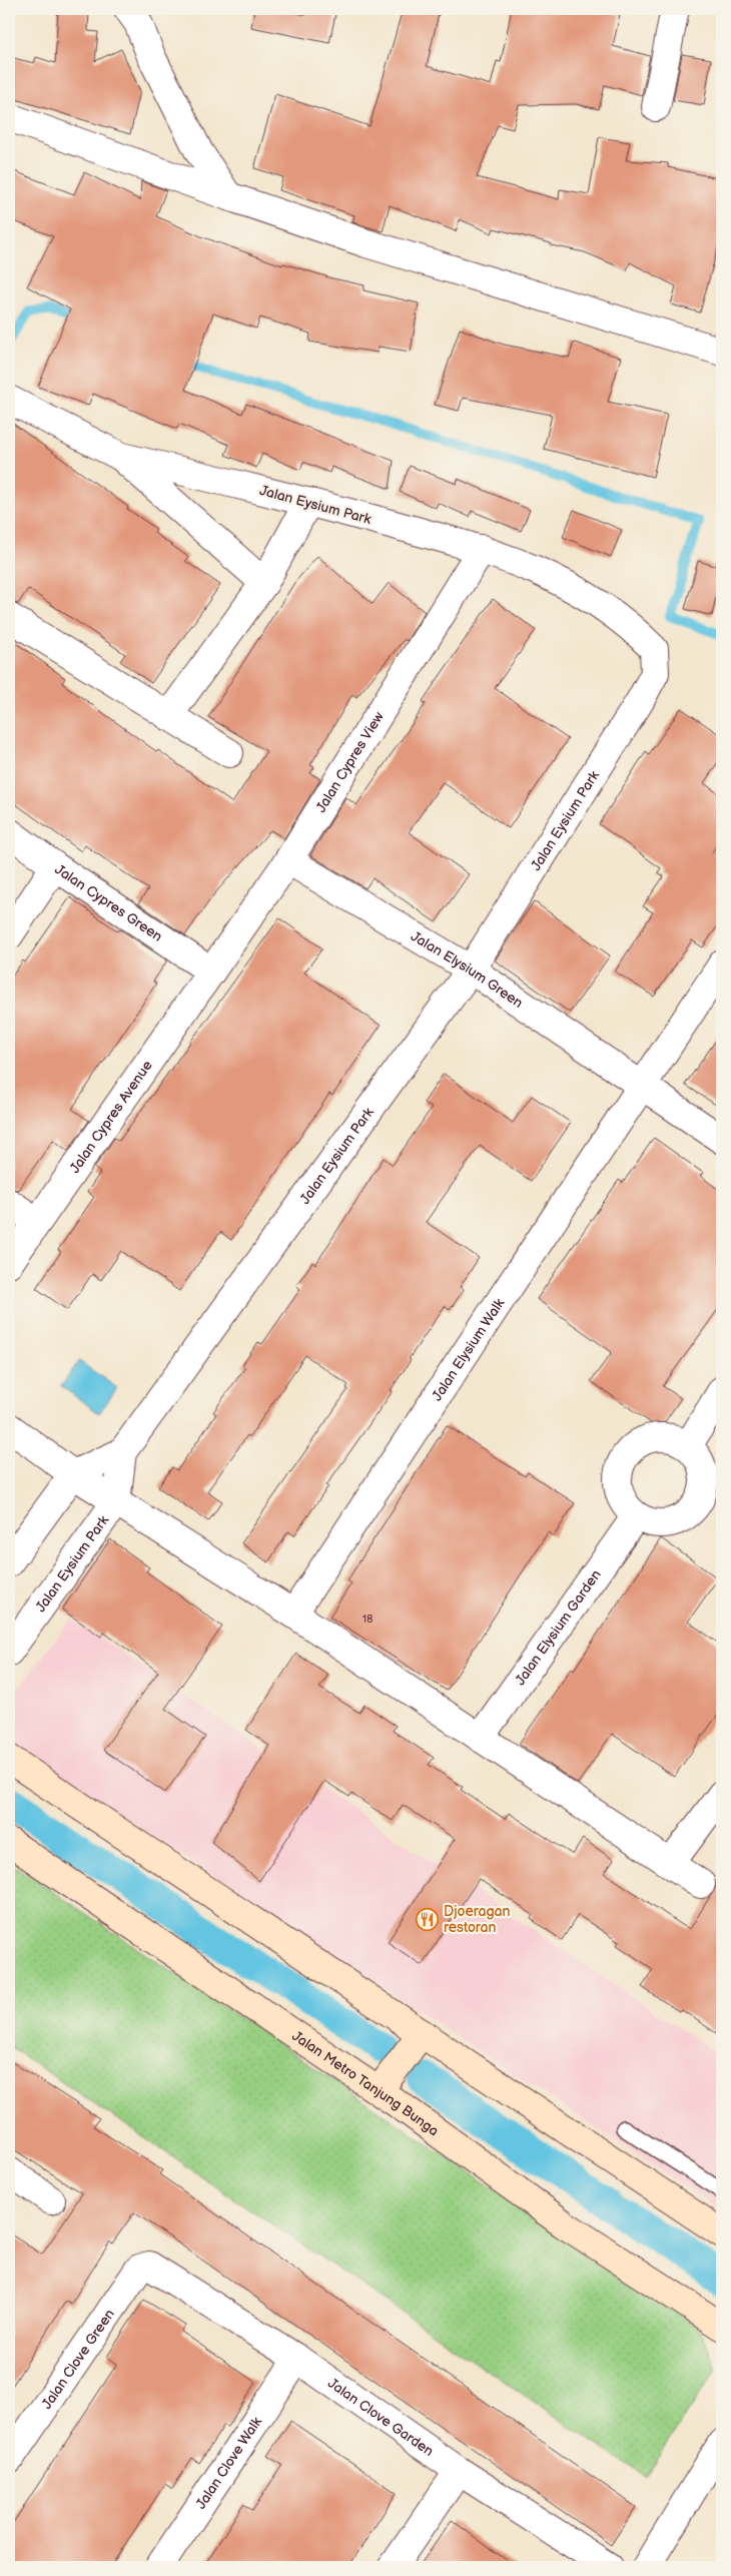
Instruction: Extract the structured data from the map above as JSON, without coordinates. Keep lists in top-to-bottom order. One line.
{"streets":{"main road":["Jalan Metro Tanjung Bunga"],"street":["Jalan Eysium Park","Jalan Cypres View","Jalan Cypres Green","Jalan Elysium Green","Jalan Cypres Avenue","Jalan Elysium Walk","Jalan Elysium Garden","Jalan Clove Green","Jalan Clove Garden","Jalan Clove Walk"]},"crossings":[["Jalan Eysium Park","Jalan Cypres View"],["Jalan Eysium Park","Jalan Elysium Green"],["Jalan Cypres View","Jalan Cypres Green"],["Jalan Cypres View","Jalan Elysium Green"],["Jalan Cypres View","Jalan Cypres Avenue"],["Jalan Cypres Green","Jalan Cypres Avenue"],["Jalan Elysium Green","Jalan Elysium Walk"],["Jalan Clove Green","Jalan Clove Garden"],["Jalan Clove Garden","Jalan Clove Walk"]],"places":{"restaurant":["Djoeragan restoran"]},"house_numbers":["18"]}
